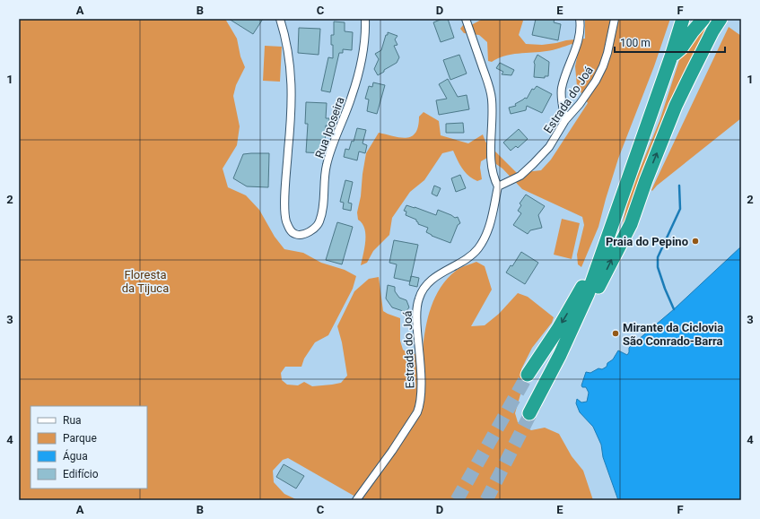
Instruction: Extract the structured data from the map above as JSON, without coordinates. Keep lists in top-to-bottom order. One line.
{"streets":{"street":["Estrada do Joá","Rua Iposeira"]},"parks":["Floresta da Tijuca"],"places":["Praia do Pepino","Mirante da Ciclovia São Conrado-Barra"],"legend":["Rua","Parque","Água","Edifício"],"scale_bar":"100 m","grid":{"columns":["A","B","C","D","E","F"],"rows":["1","2","3","4"]}}
